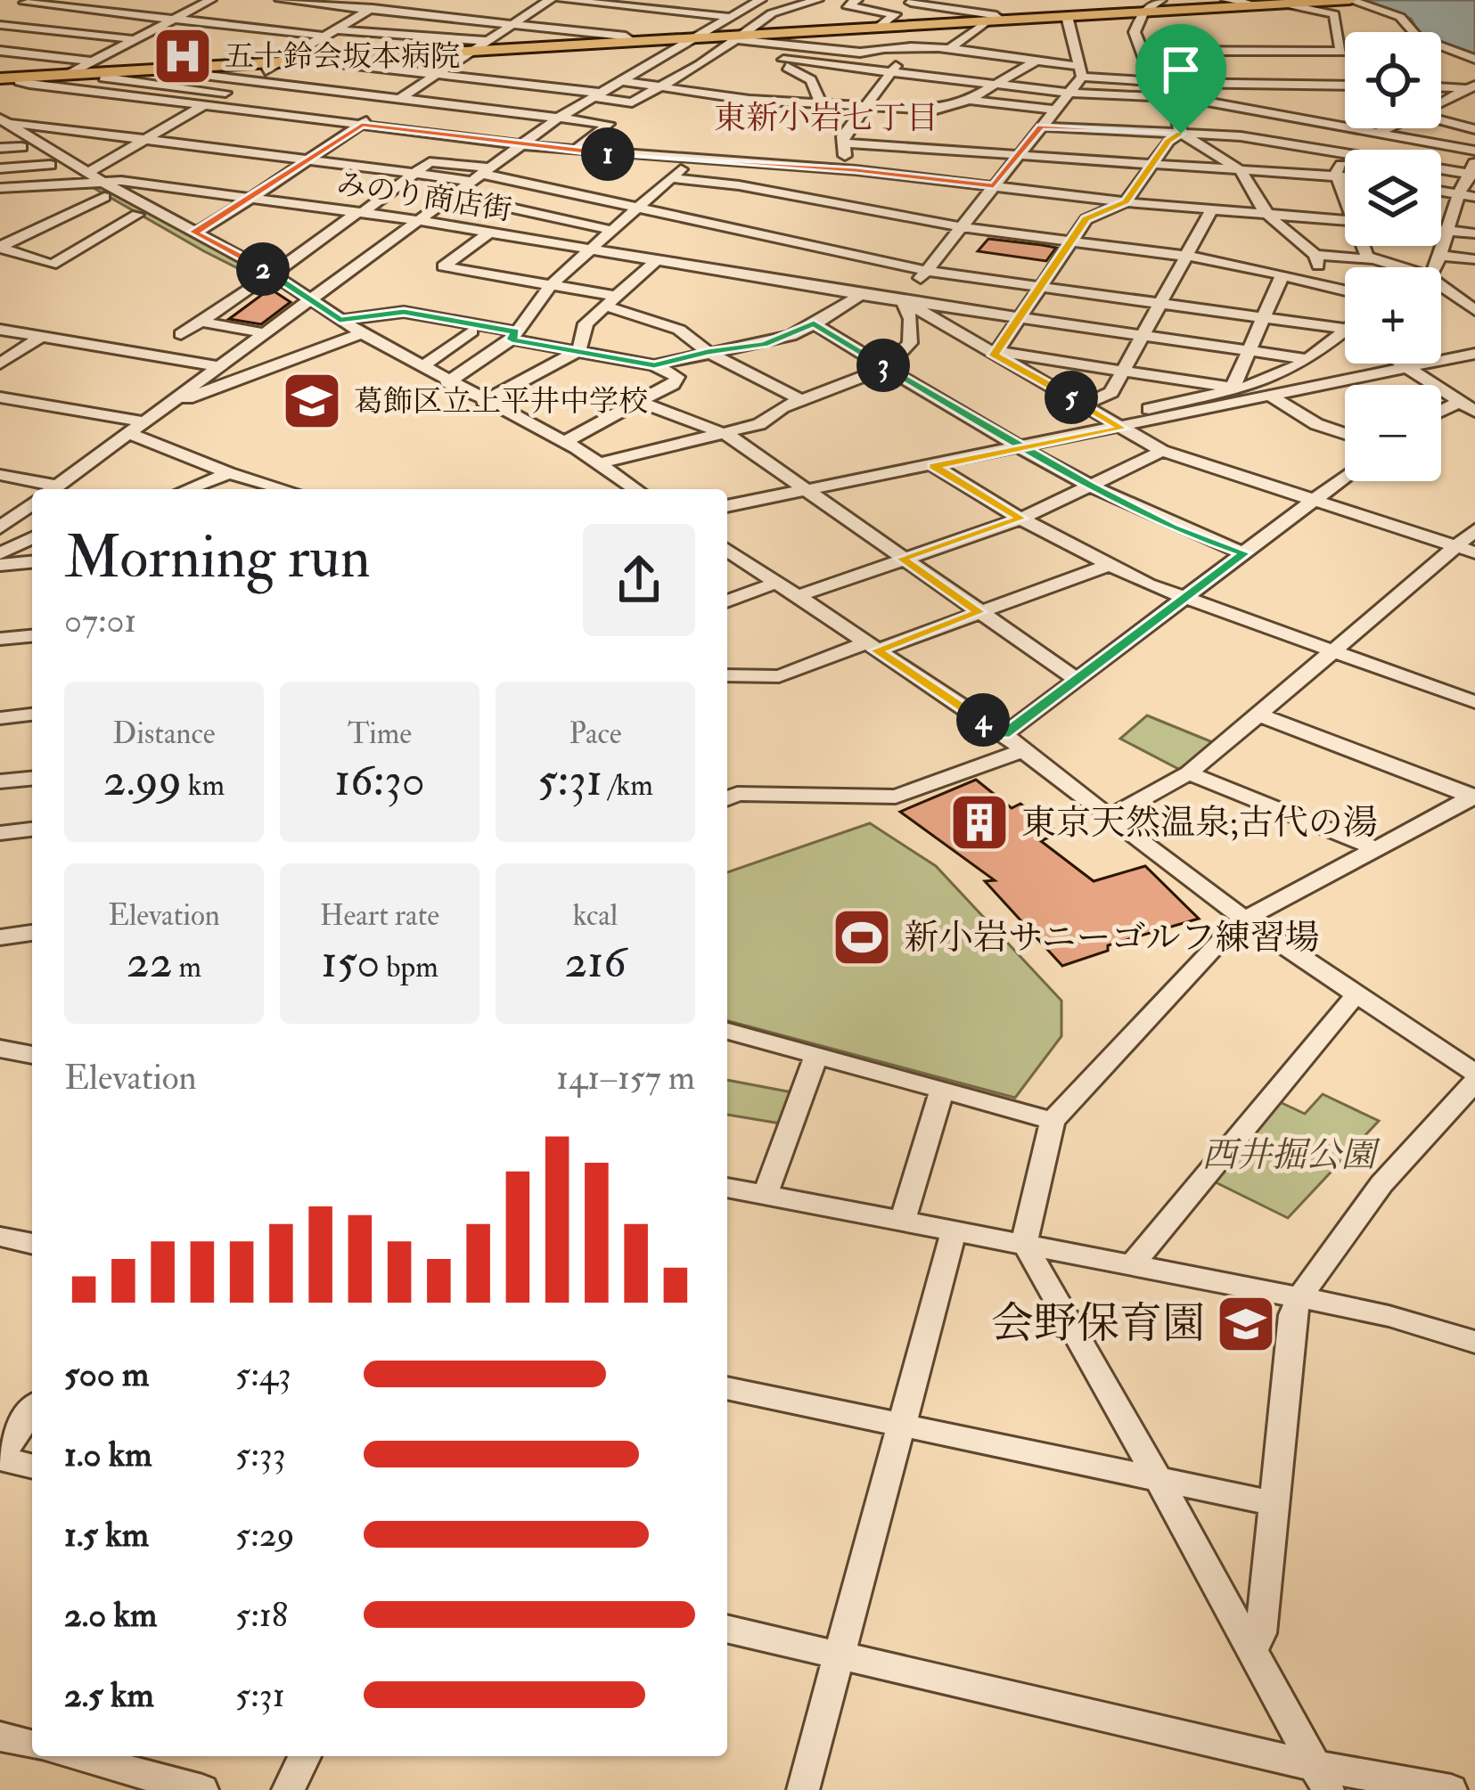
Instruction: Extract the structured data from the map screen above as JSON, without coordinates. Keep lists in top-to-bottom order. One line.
{"streets":{"street":["みのり商店街"]},"districts":["東新小岩七丁目"],"parks":["西井掘公園"],"places":{"hospital":["五十鈴会坂本病院"],"school or university":["葛飾区立上平井中学校","会野保育園"],"building":["東京天然温泉;古代の湯"],"sports":["新小岩サニーゴルフ練習場"]},"page":{"map_buttons":["+","−"],"pins":["1","2","3","5","4"],"heading":["Morning run","07:01"],"stats":[["Distance","2.99 km"],["Time","16:30"],["Pace","5:31 /km"],["Elevation","22 m"],["Heart rate","150 bpm"],["kcal","216"]],"chart":["Elevation","141–157 m"],"list":[{"name":"500 m","note":"5:43"},{"name":"1.0 km","note":"5:33"},{"name":"1.5 km","note":"5:29"},{"name":"2.0 km","note":"5:18"},{"name":"2.5 km","note":"5:31"}]}}
